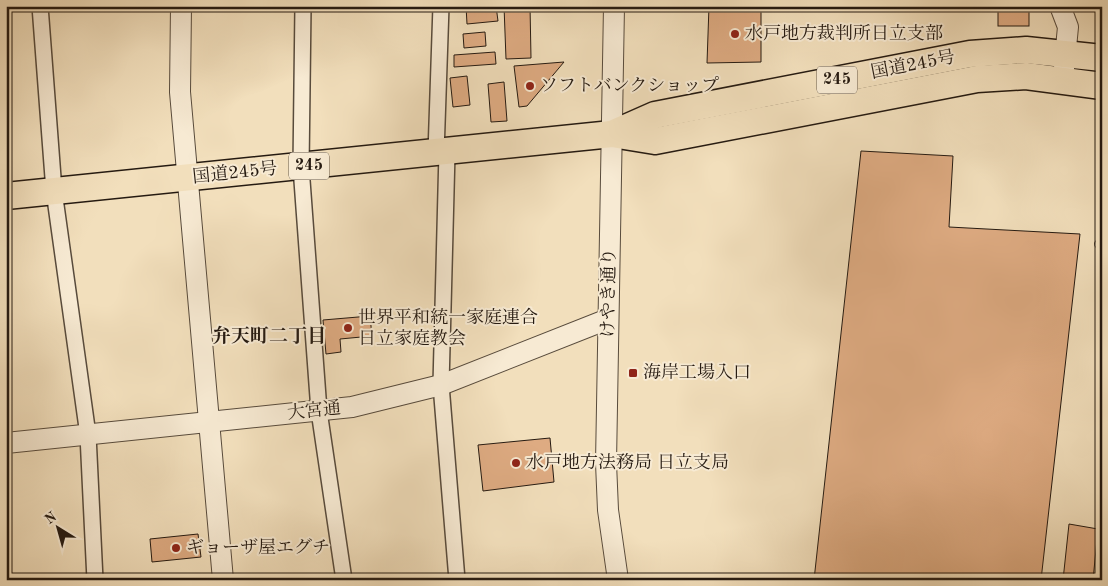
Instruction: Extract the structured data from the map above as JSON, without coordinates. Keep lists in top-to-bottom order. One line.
{"streets":{"highway":["国道245号","245"],"street":["けやき通り","大宮通"]},"crossings":[["国道245号","けやき通り"],["けやき通り","大宮通"]],"districts":["弁天町二丁目"],"places":{"other":["水戸地方裁判所日立支部","ソフトバンクショップ","世界平和統一家庭連合 日立家庭教会","水戸地方法務局 日立支局","ギョーザ屋エグチ"],"transit":["海岸工場入口"]},"north":"top left"}
